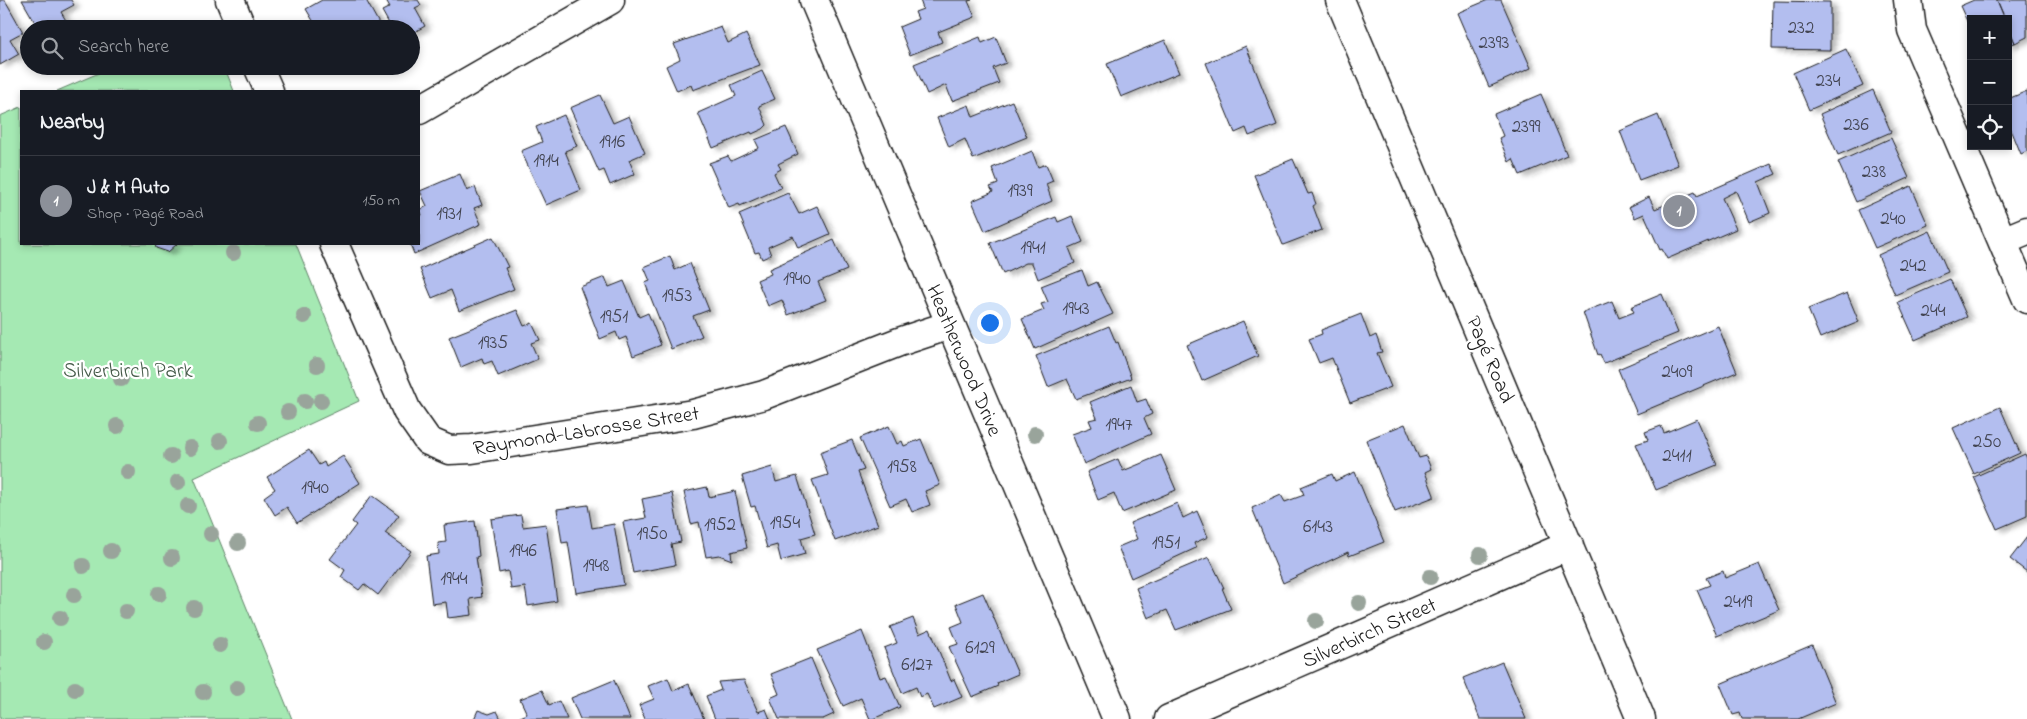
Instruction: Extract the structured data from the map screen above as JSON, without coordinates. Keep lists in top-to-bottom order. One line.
{"streets":{"street":["Pagé Road","Heatherwood Drive","Raymond-Labrosse Street","Silverbirch Street"]},"crossings":[["Pagé Road","Silverbirch Street"],["Heatherwood Drive","Raymond-Labrosse Street"]],"parks":["Silverbirch Park"],"house_numbers":["232","2393","234","236","2399","1916","1914","238","1939","1931","240","1941","242","1940","1953","1943","244","1951","1935","2409","1947","250","2411","1958","1940","1954","1952","6143","1950","1951","1946","1948","1944","2419","6129","6127"],"page":{"map_buttons":["+","−"],"search":"Search here","heading":"Nearby","list":[{"mark":"1","name":"J & M Auto","note":"Shop · Pagé Road","value":"150 m"}],"pins":"1"}}
